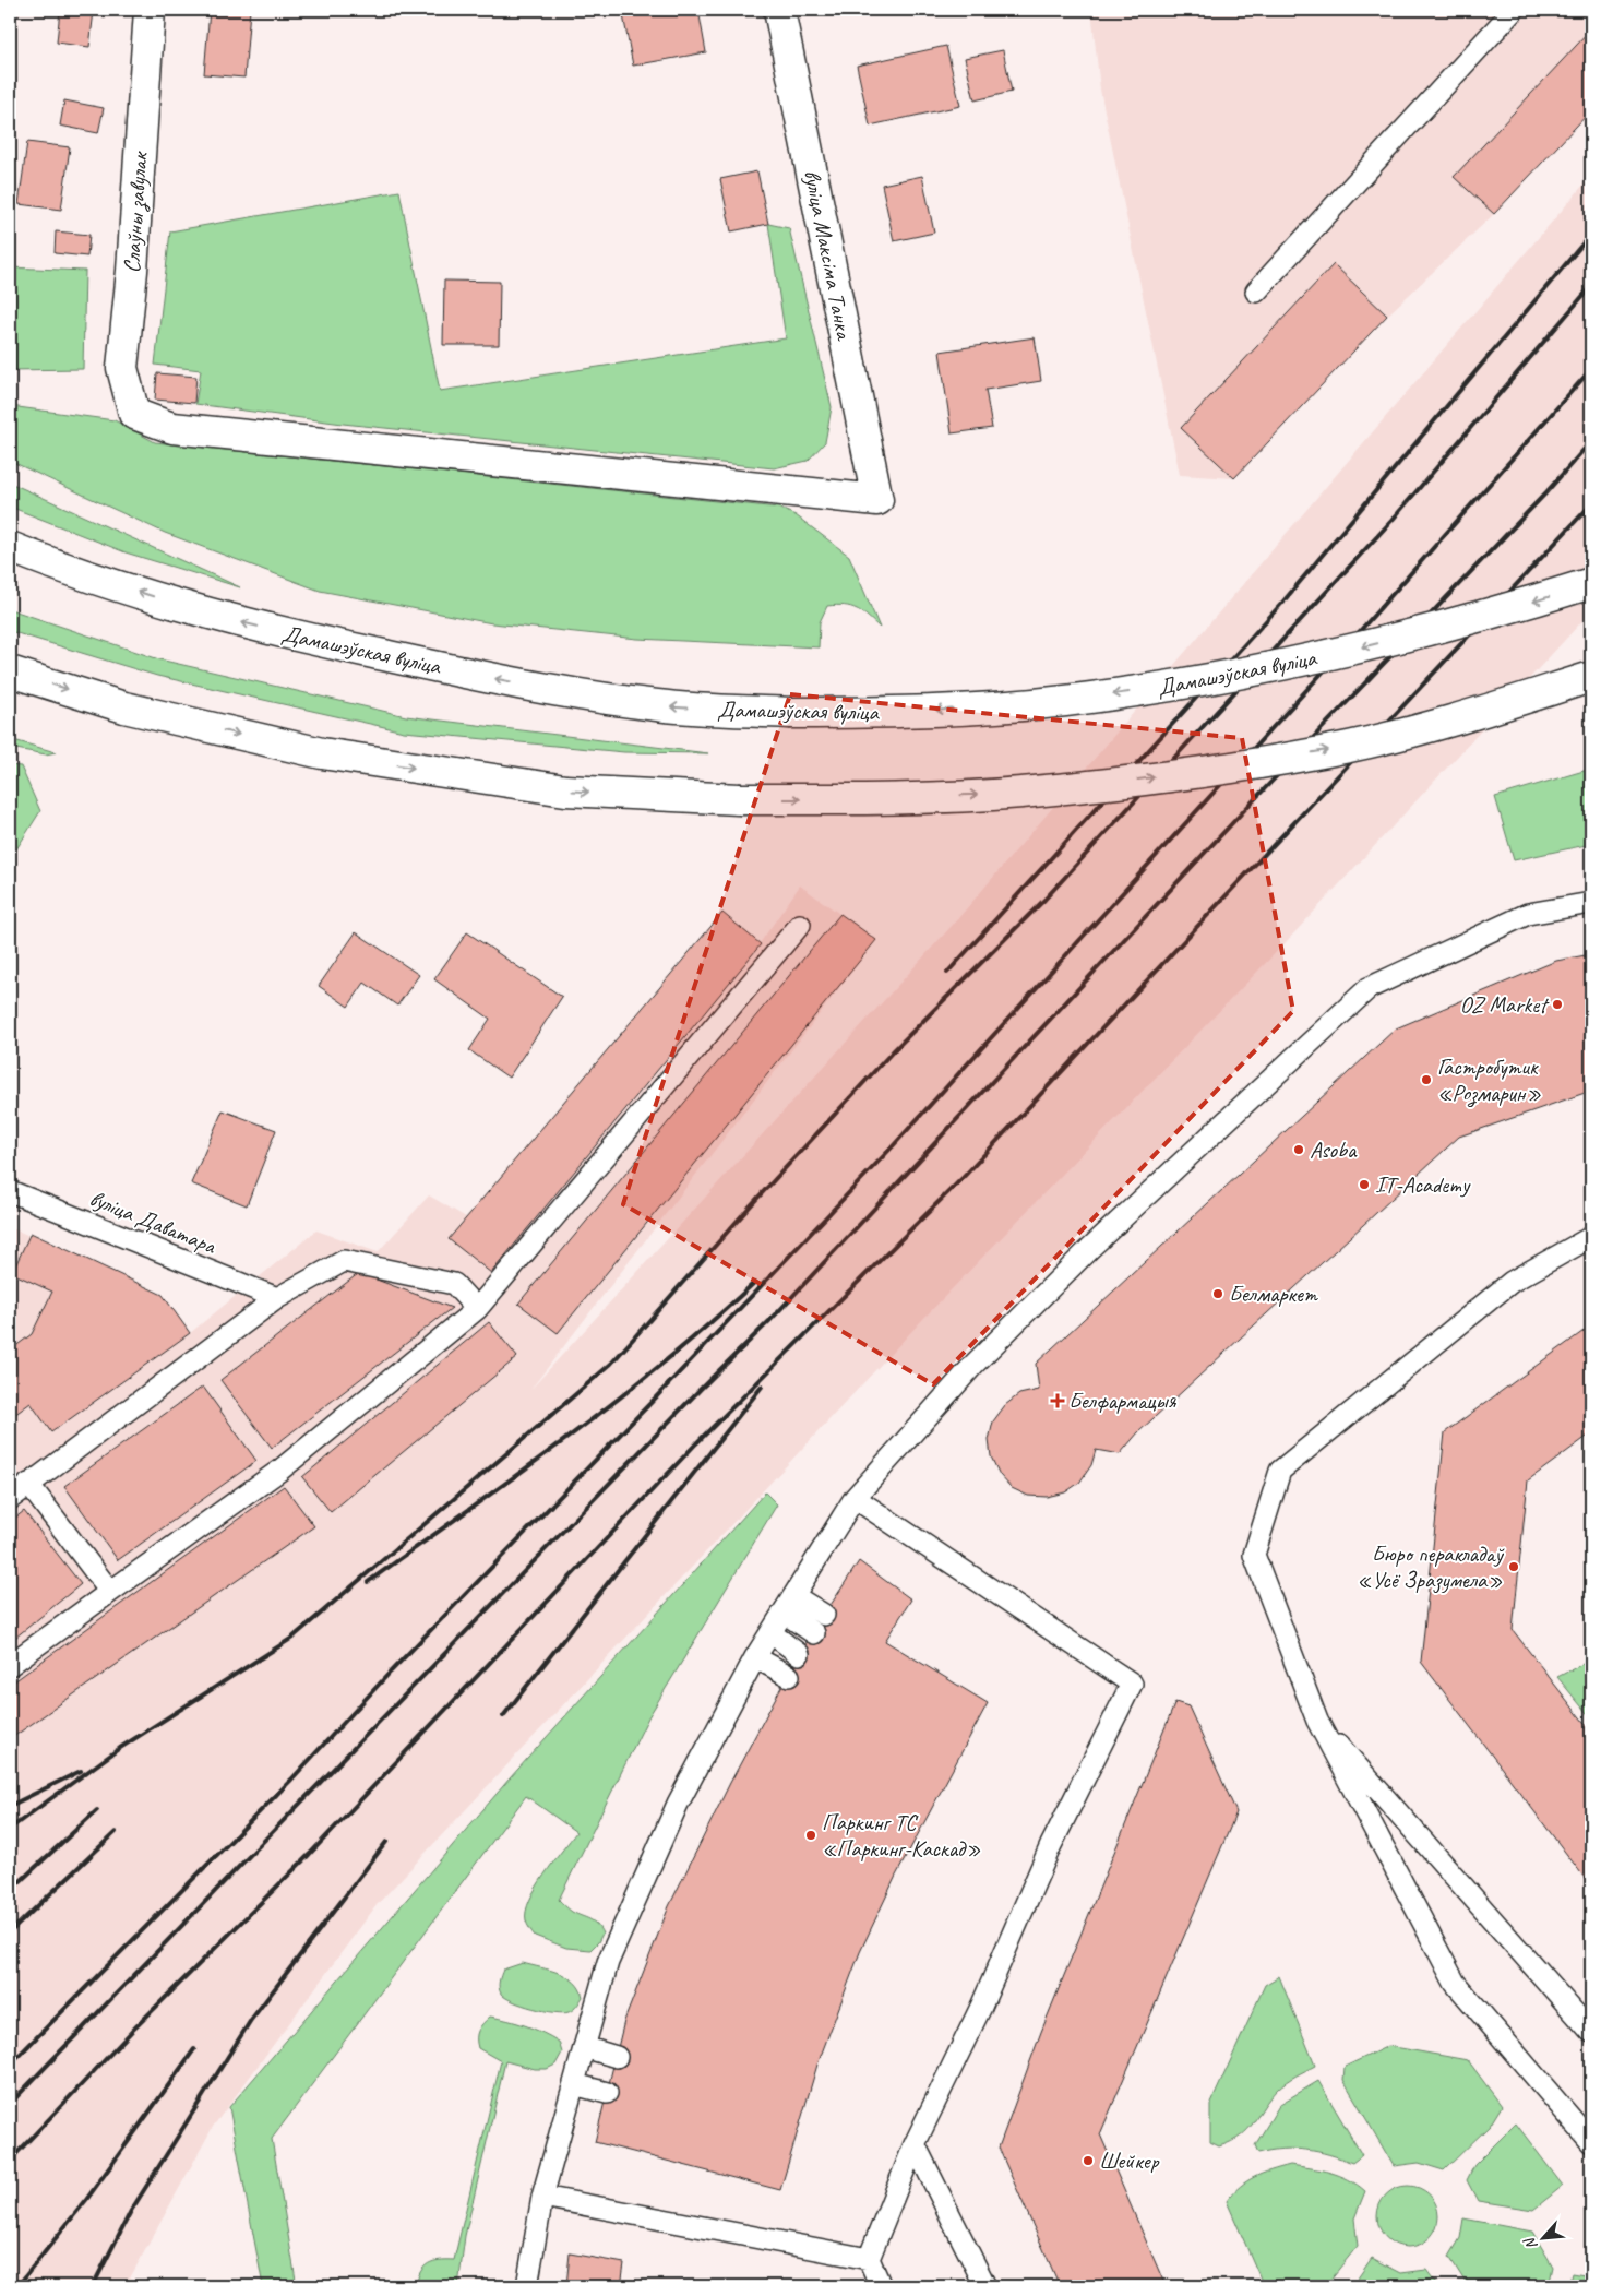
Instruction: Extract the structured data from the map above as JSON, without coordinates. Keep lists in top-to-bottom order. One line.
{"streets":{"main road":["Слаўны завулак","вуліца Максіма Танка","Дамашэўская вуліца"],"lane":["вуліца Даватара"]},"crossings":[["Слаўны завулак","вуліца Максіма Танка"]],"places":{"other":["OZ Market","Гастробутик «Розмарин»","Asoba","IT-Academy","Белмаркет","Бюро перакладаў «Усё Зразумела»","Паркинг ТС «Паркинг-Каскад»","Шейкер"],"health":["Белфармацыя"]},"north":"bottom left"}
